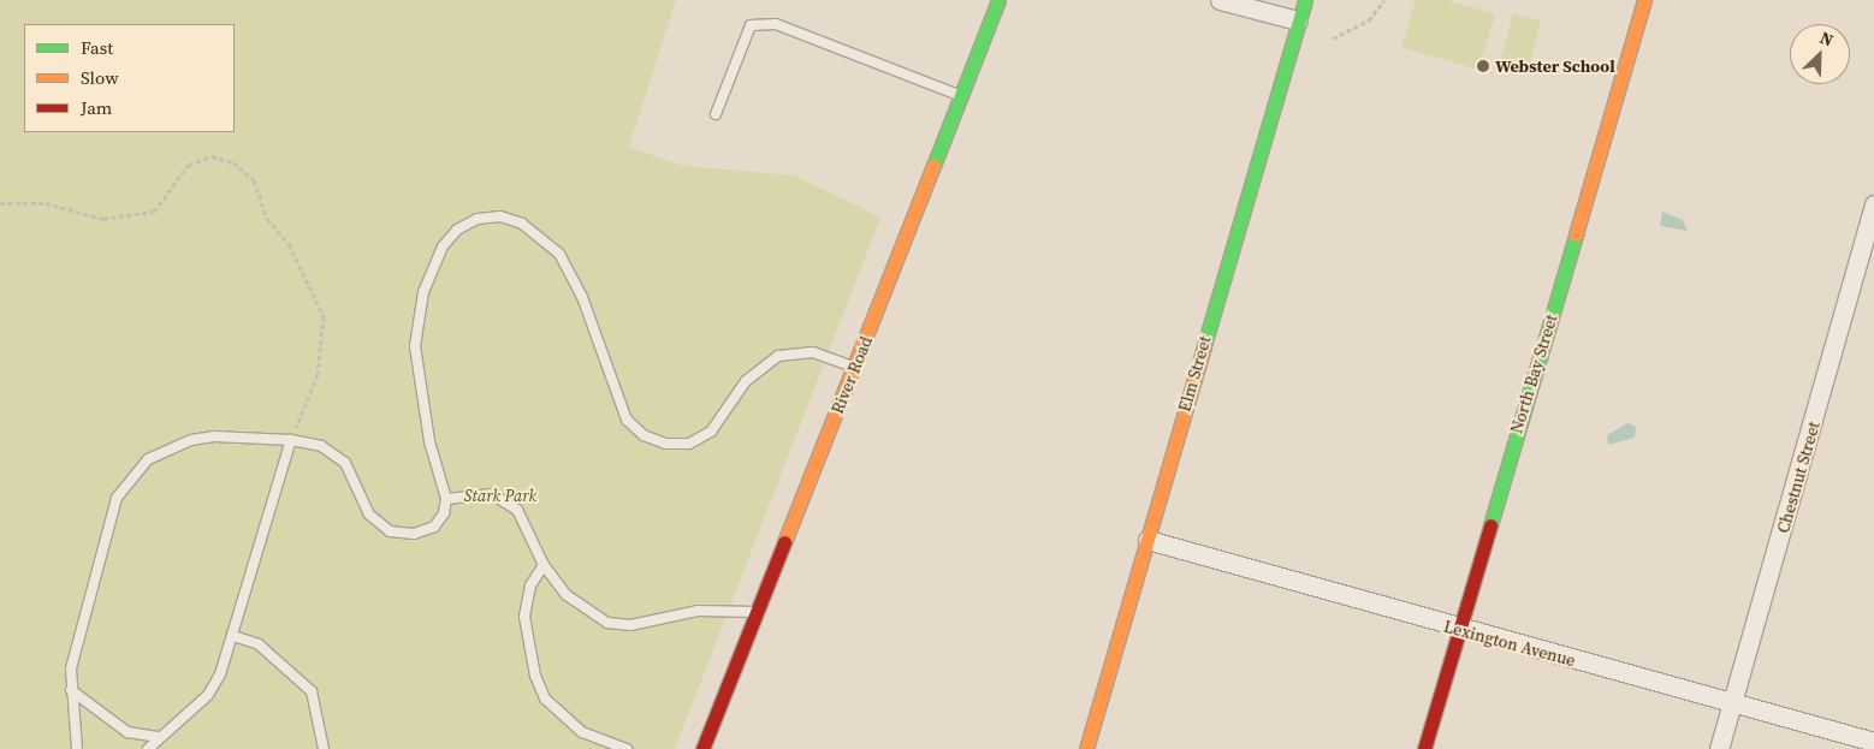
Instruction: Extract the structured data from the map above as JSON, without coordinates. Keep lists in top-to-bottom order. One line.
{"streets":{"street":["Elm Street","North Bay Street","River Road","Chestnut Street","Lexington Avenue"]},"crossings":[["Elm Street","Lexington Avenue"],["North Bay Street","Lexington Avenue"],["Chestnut Street","Lexington Avenue"]],"parks":["Stark Park"],"places":["Webster School"],"legend":["Fast","Slow","Jam"],"north":"top right"}
